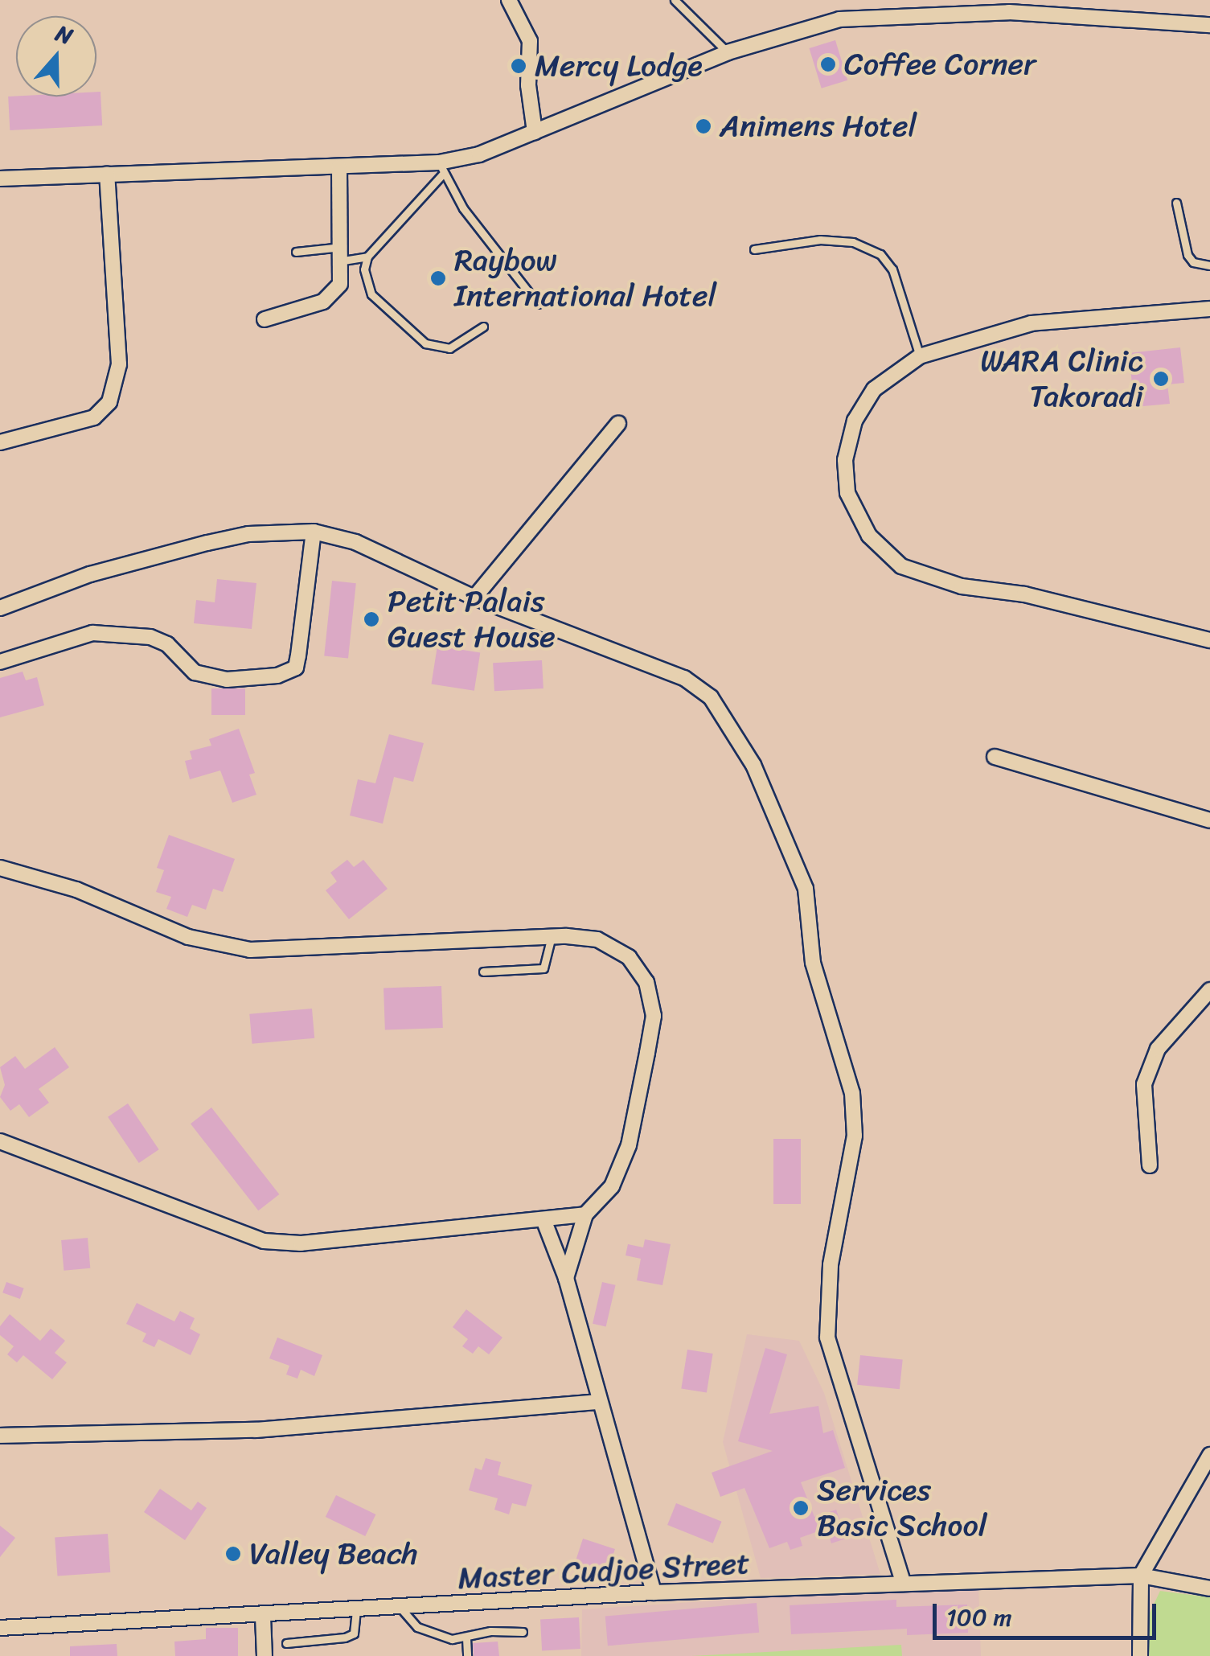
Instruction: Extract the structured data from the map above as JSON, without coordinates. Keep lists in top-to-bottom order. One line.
{"streets":{"street":["Master Cudjoe Street"]},"places":["Coffee Corner","Mercy Lodge","Animens Hotel","Raybow International Hotel","WARA Clinic Takoradi","Petit Palais Guest House","Services Basic School","Valley Beach"],"scale_bar":"100 m","north":"top"}
